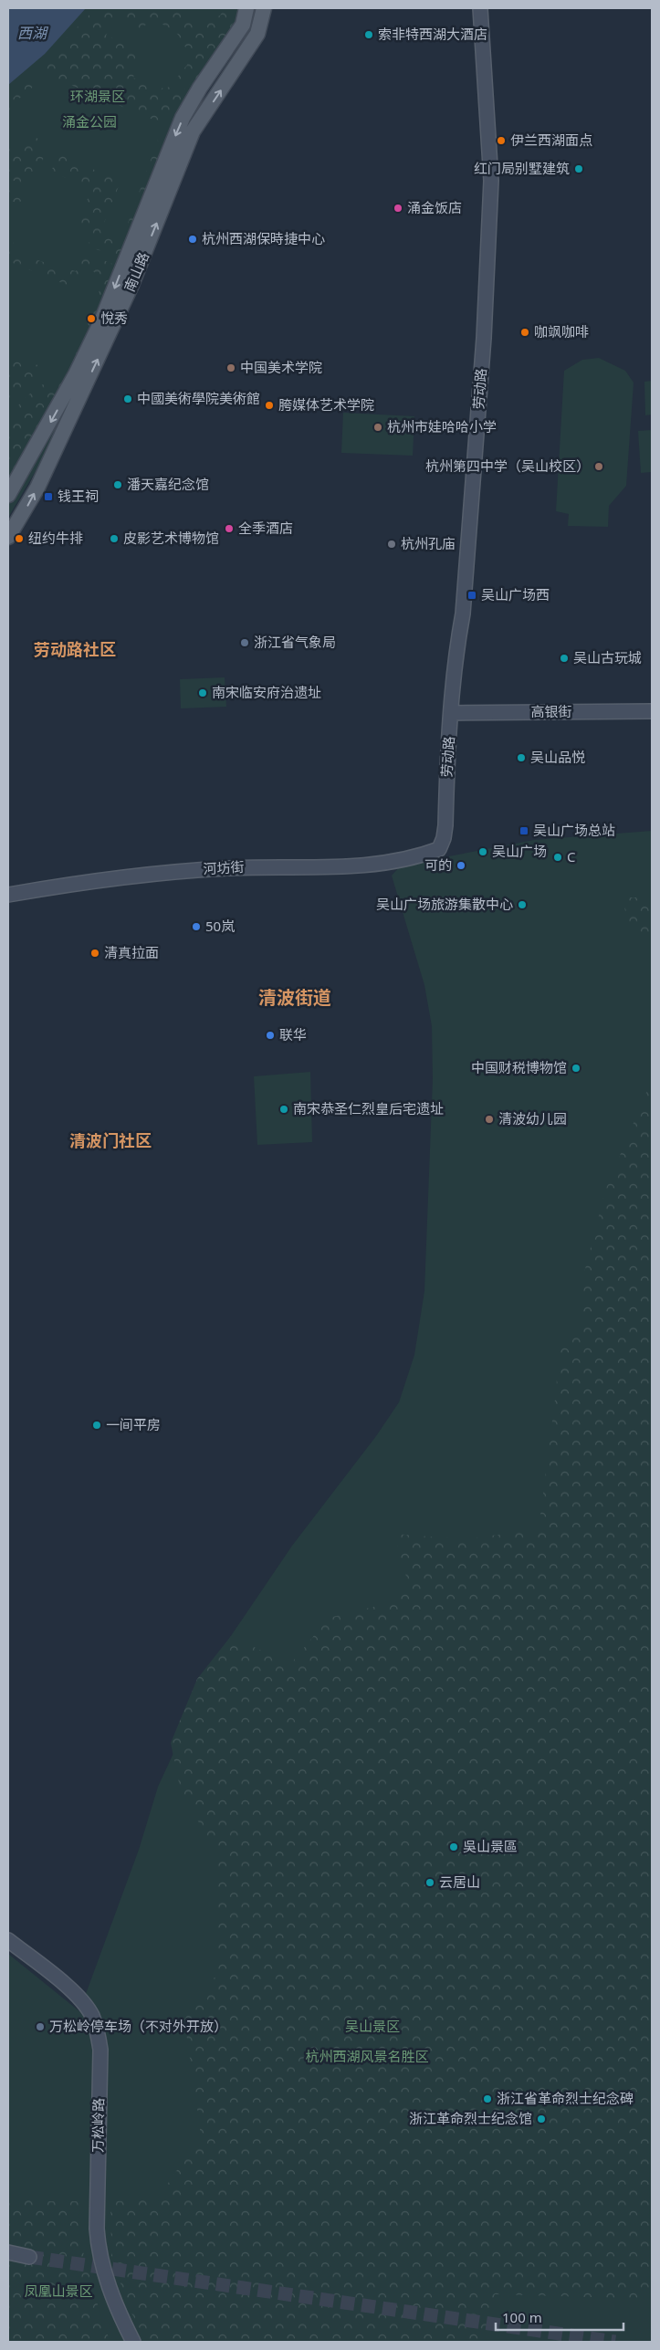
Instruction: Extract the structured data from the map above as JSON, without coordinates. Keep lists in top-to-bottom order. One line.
{"streets":{"main road":["南山路"],"street":["劳动路","高银街","河坊街","万松岭路"]},"crossings":[["劳动路","高银街"],["劳动路","河坊街"]],"districts":["劳动路社区","清波街道","清波门社区"],"water":["西湖"],"parks":["环湖景区","涌金公园","吴山景区","杭州西湖风景名胜区","凤凰山景区"],"places":{"other":["索非特西湖大酒店","伊兰西湖面点","红门局别墅建筑","涌金饭店","杭州西湖保時捷中心","悅秀","咖飒咖啡","中国美术学院","中國美術學院美術館","胯媒体艺术学院","杭州市娃哈哈小学","杭州第四中学（吴山校区）","潘天嘉纪念馆","全季酒店","纽约牛排","皮影艺术博物馆","杭州孔庙","浙江省气象局","吴山古玩城","南宋临安府治遗址","吴山品悦","吴山广场","C","可的","吴山广场旅游集散中心","50岚","清真拉面","联华","中国财税博物馆","南宋恭圣仁烈皇后宅遗址","清波幼儿园","一间平房","吳山景區","云居山","万松岭停车场（不对外开放）","浙江省革命烈士纪念碑","浙江革命烈士纪念馆"],"transit":["钱王祠","吴山广场西","吴山广场总站"]},"scale_bar":"100 m"}
